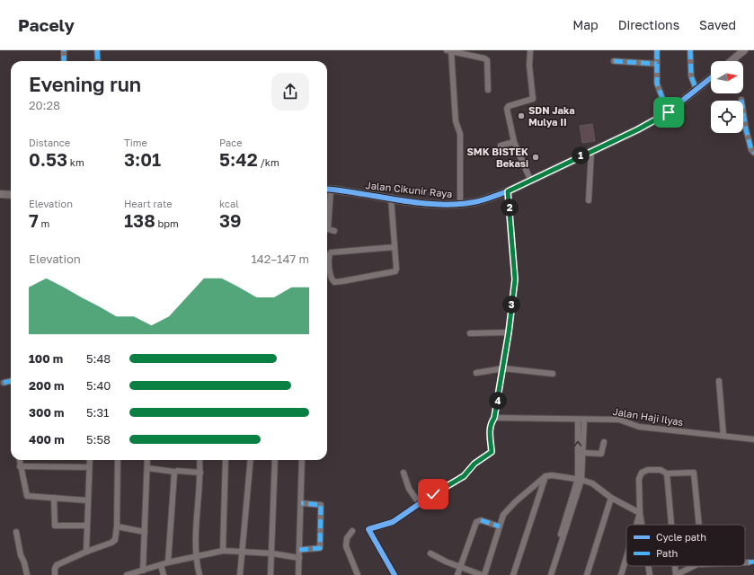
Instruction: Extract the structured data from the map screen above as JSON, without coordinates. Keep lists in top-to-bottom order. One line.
{"streets":{"street":["Jalan Cikunir Raya","Jalan Haji Ilyas"]},"places":["SDN Jaka Mulya II","SMK BISTEK Bekasi"],"legend":["Cycle path","Path"],"north":"right","page":{"header":"Pacely","nav":["Map","Directions","Saved"],"heading":["Evening run","20:28"],"stats":[["Distance","0.53 km"],["Time","3:01"],["Pace","5:42 /km"],["Elevation","7 m"],["Heart rate","138 bpm"],["kcal","39"]],"pins":["1","2","3","4"],"chart":["Elevation","142–147 m"],"list":[{"name":"100 m","note":"5:48"},{"name":"200 m","note":"5:40"},{"name":"300 m","note":"5:31"},{"name":"400 m","note":"5:58"}]}}
